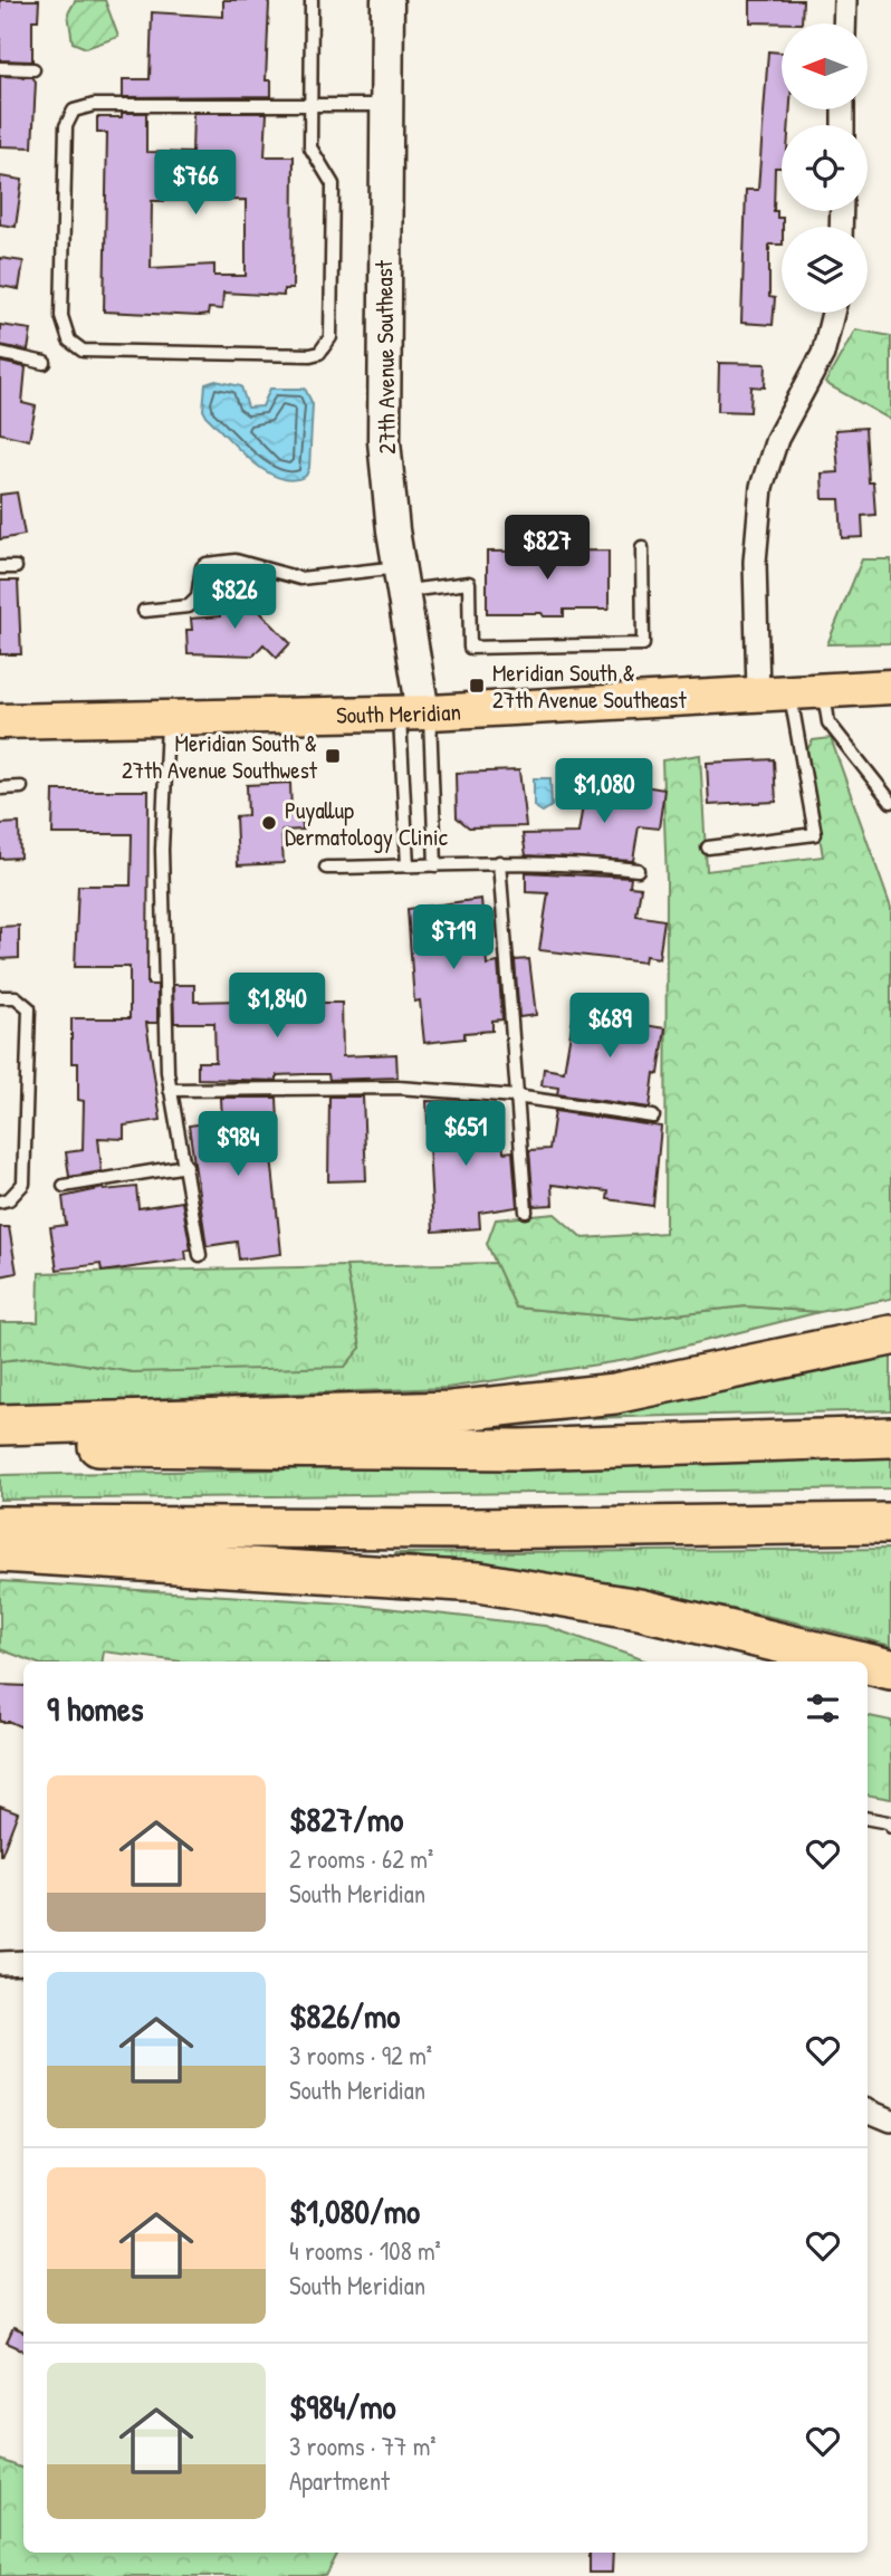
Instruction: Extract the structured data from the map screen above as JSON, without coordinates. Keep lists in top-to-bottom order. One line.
{"streets":{"main road":["South Meridian"],"street":["27th Avenue Southeast"]},"crossings":[["27th Avenue Southeast","South Meridian"]],"places":{"transit":["Meridian South & 27th Avenue Southeast","Meridian South & 27th Avenue Southwest"],"other":["Puyallup Dermatology Clinic"]},"north":"left","page":{"price":["$766","$827","$826","$1,080","$719","$1,840","$689","$651","$984"],"heading":"9 homes","list":[{"name":"$827/mo","note":"2 rooms · 62 m² · South Meridian"},{"name":"$826/mo","note":"3 rooms · 92 m² · South Meridian"},{"name":"$1,080/mo","note":"4 rooms · 108 m² · South Meridian"},{"name":"$984/mo","note":"3 rooms · 77 m² · Apartment"}]}}
